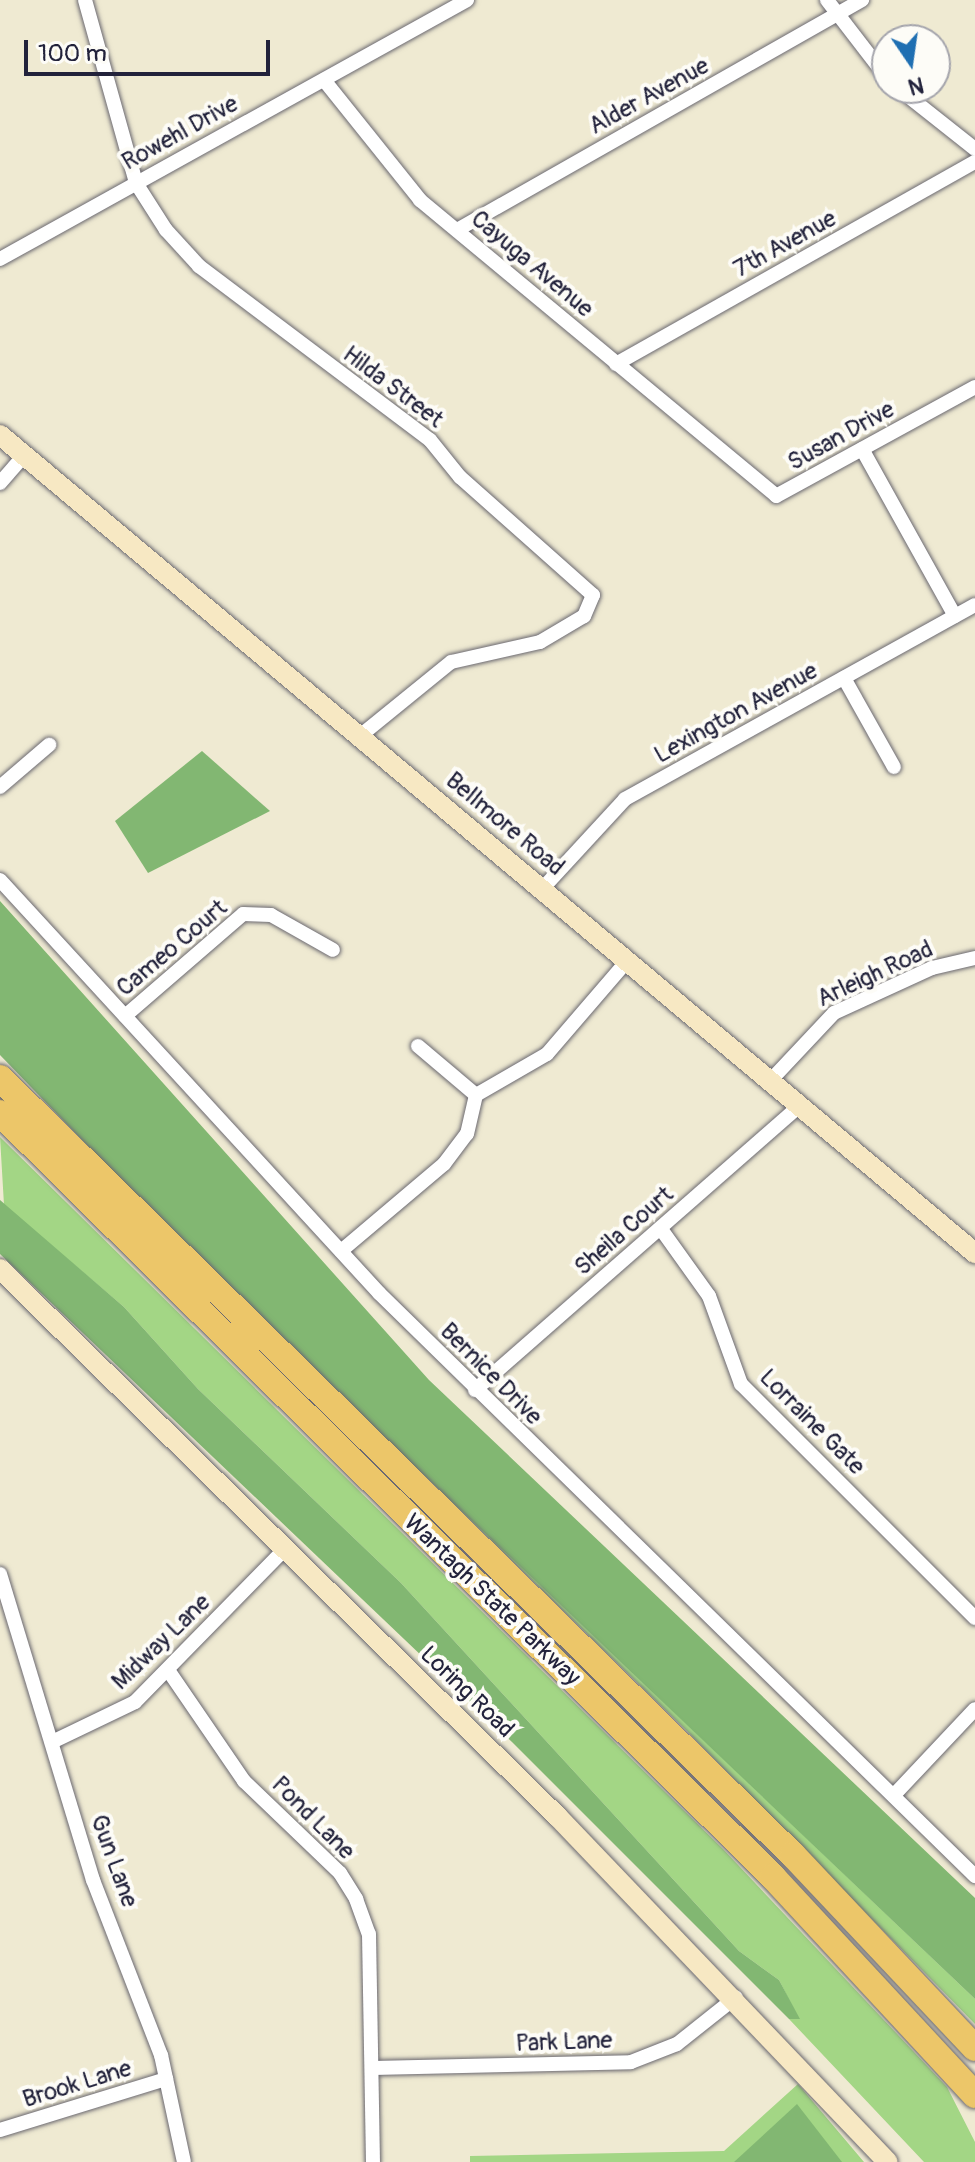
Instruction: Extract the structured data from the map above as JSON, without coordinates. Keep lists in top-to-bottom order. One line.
{"streets":{"highway":["Wantagh State Parkway"],"main road":["Bellmore Road","Loring Road"],"street":["Alder Avenue","Rowehl Drive","7th Avenue","Cayuga Avenue","Hilda Street","Susan Drive","Lexington Avenue","Cameo Court","Arleigh Road","Sheila Court","Bernice Drive","Lorraine Gate","Midway Lane","Pond Lane","Gun Lane","Park Lane","Brook Lane"]},"crossings":[["Alder Avenue","Cayuga Avenue"],["Rowehl Drive","Cayuga Avenue"],["Rowehl Drive","Hilda Street"],["7th Avenue","Cayuga Avenue"],["Cayuga Avenue","Susan Drive"],["Hilda Street","Bellmore Road"],["Lexington Avenue","Bellmore Road"],["Bellmore Road","Arleigh Road"],["Bellmore Road","Sheila Court"],["Cameo Court","Bernice Drive"],["Sheila Court","Bernice Drive"],["Sheila Court","Lorraine Gate"],["Midway Lane","Loring Road"],["Midway Lane","Pond Lane"],["Midway Lane","Gun Lane"],["Loring Road","Park Lane"],["Pond Lane","Park Lane"],["Gun Lane","Brook Lane"]],"scale_bar":"100 m","north":"bottom"}
